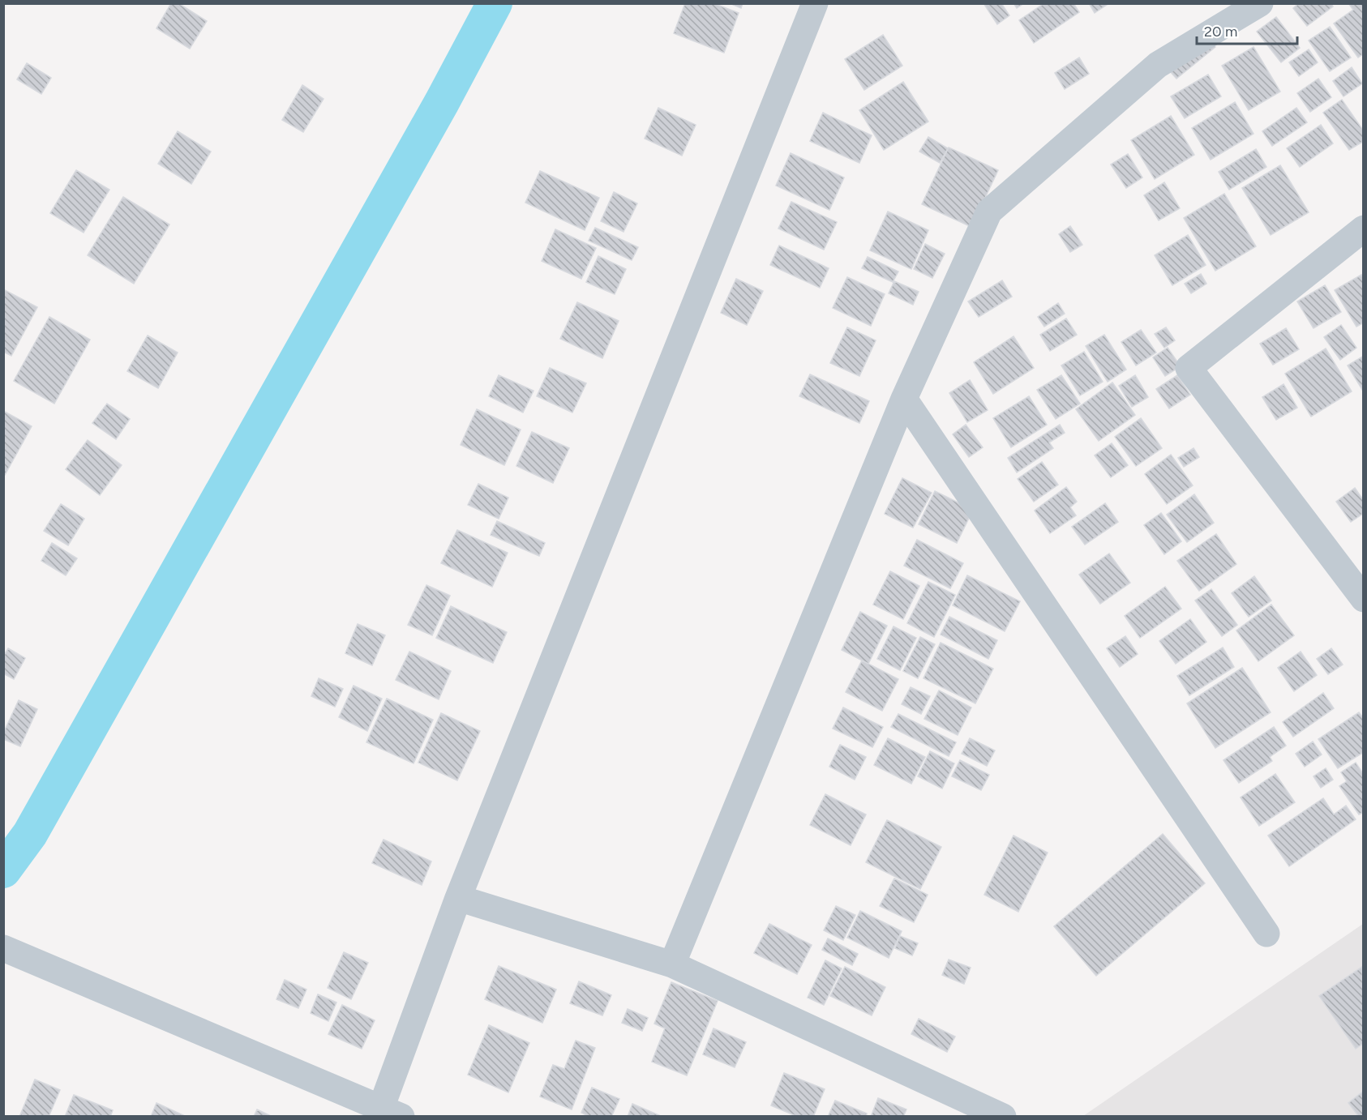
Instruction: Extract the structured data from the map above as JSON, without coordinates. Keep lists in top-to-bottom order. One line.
{"scale_bar":"20 m"}
